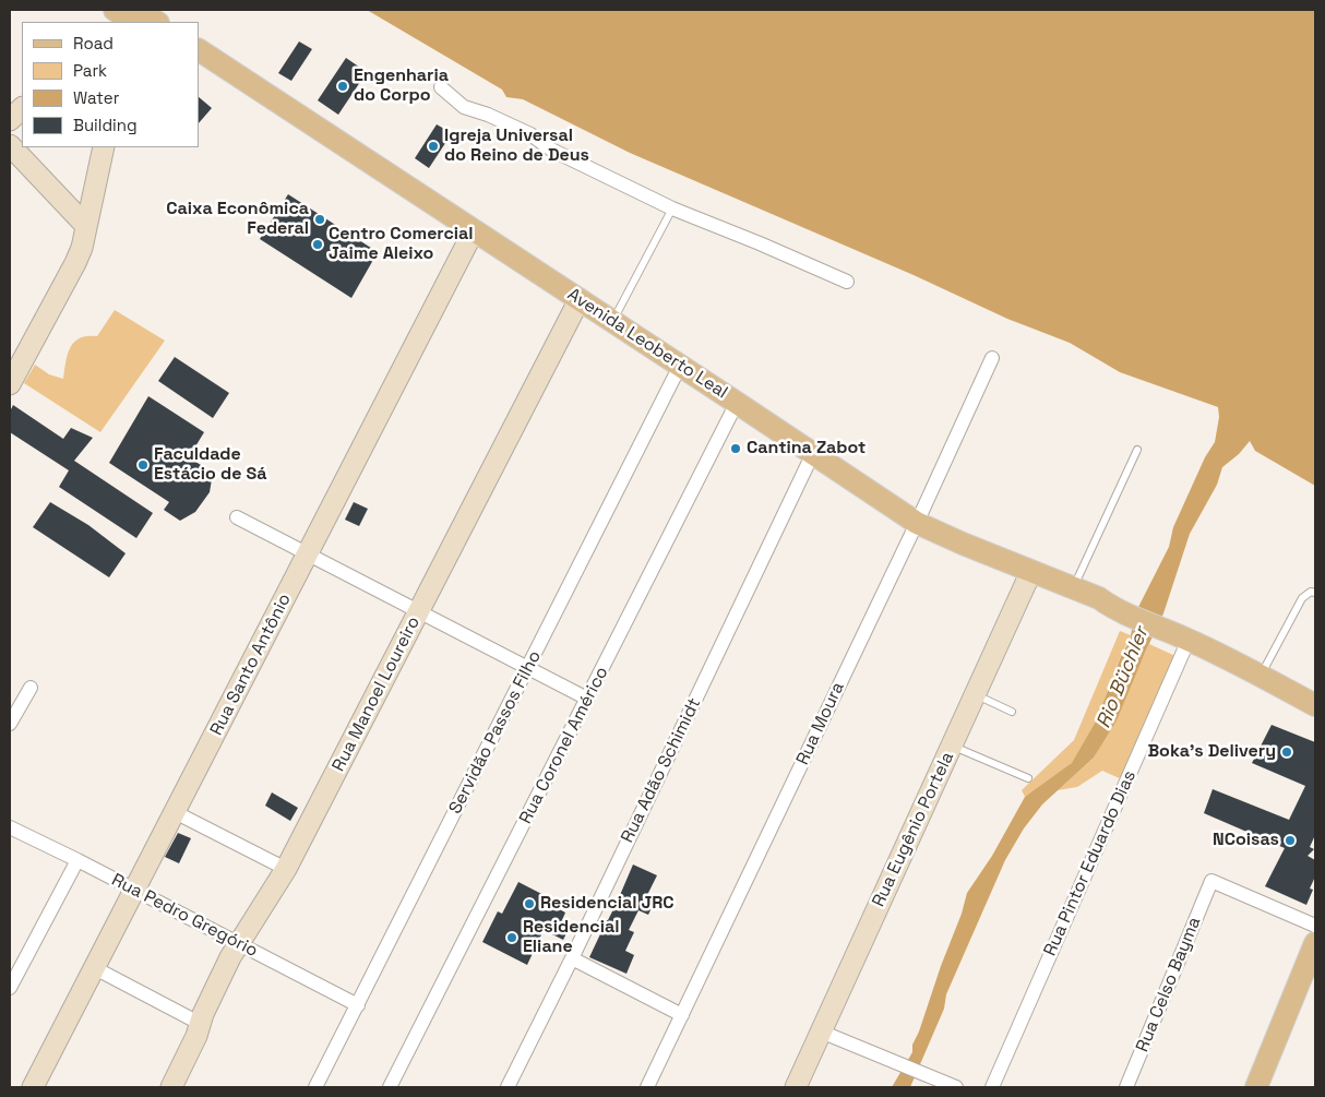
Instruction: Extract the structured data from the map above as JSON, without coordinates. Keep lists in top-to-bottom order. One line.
{"streets":{"main road":["Avenida Leoberto Leal"],"street":["Rua Santo Antônio","Rua Manoel Loureiro","Rua Moura","Servidão Passos Filho","Rua Coronel Américo","Rua Adão Schimidt","Rua Eugênio Portela","Rua Pintor Eduardo Dias","Rua Pedro Gregório","Rua Celso Bayma"]},"crossings":[["Avenida Leoberto Leal","Rua Santo Antônio"],["Avenida Leoberto Leal","Rua Manoel Loureiro"],["Avenida Leoberto Leal","Rua Moura"],["Avenida Leoberto Leal","Servidão Passos Filho"],["Avenida Leoberto Leal","Rua Coronel Américo"],["Avenida Leoberto Leal","Rua Adão Schimidt"],["Avenida Leoberto Leal","Rua Eugênio Portela"],["Rua Santo Antônio","Rua Pedro Gregório"],["Rua Manoel Loureiro","Rua Pedro Gregório"],["Servidão Passos Filho","Rua Pedro Gregório"]],"water":["Rio Büchler"],"places":["Engenharia do Corpo","Igreja Universal do Reino de Deus","Caixa Econômica Federal","Centro Comercial Jaime Aleixo","Cantina Zabot","Faculdade Estácio de Sá","Boka's Delivery","NCoisas","Residencial JRC","Residencial Eliane"],"legend":["Road","Park","Water","Building"]}
